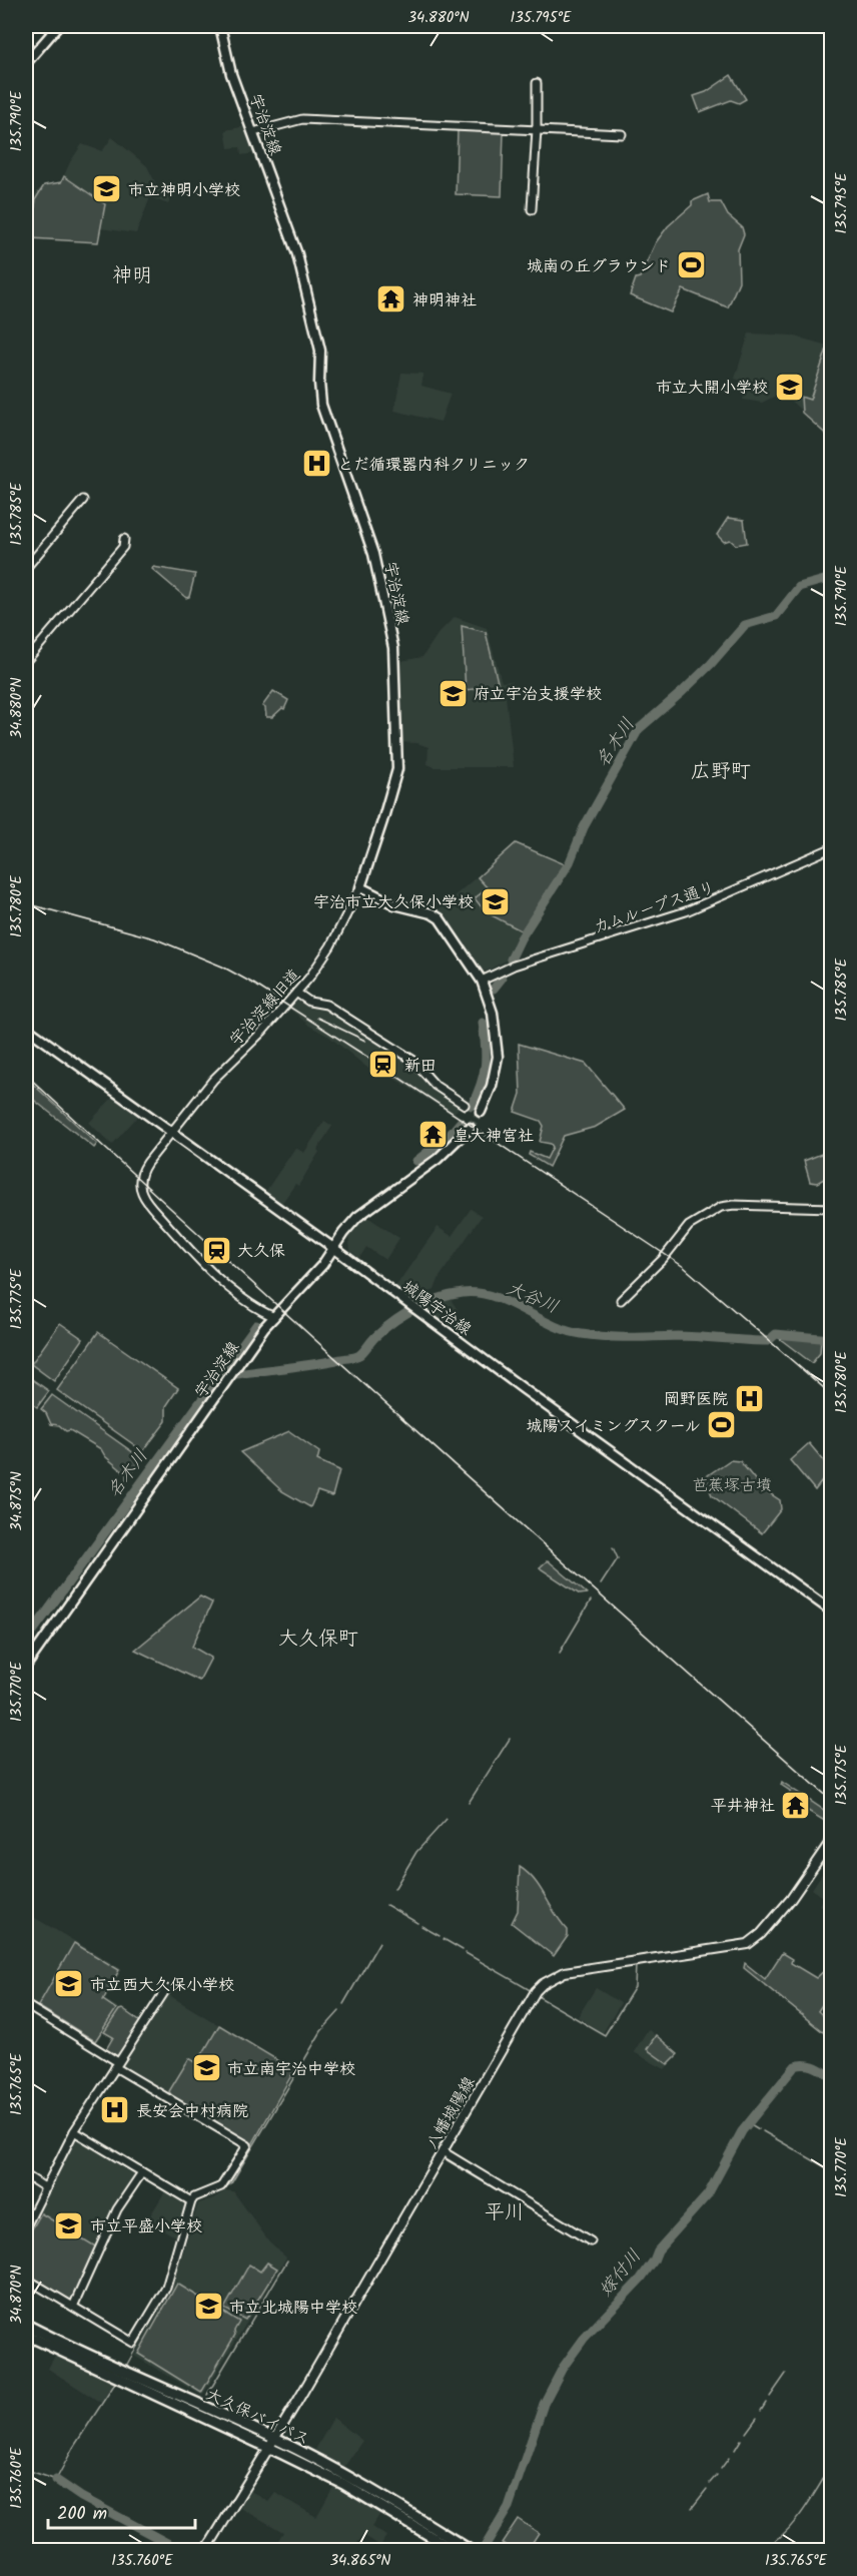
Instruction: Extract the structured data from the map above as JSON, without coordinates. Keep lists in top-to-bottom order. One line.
{"streets":{"highway":["大久保バイパス"],"main road":["宇治淀線","城陽宇治線","八幡城陽線"],"street":["カムループス通り","宇治淀線旧道"]},"crossings":[["宇治淀線","宇治淀線旧道"],["宇治淀線","城陽宇治線"],["宇治淀線旧道","城陽宇治線"],["八幡城陽線","大久保バイパス"]],"districts":["神明","広野町","大久保町","平川"],"water":["名木川","大谷川","嫁付川"],"parks":["芭蕉塚古墳"],"places":{"school or university":["市立神明小学校","市立大開小学校","府立宇治支援学校","宇治市立大久保小学校","市立西大久保小学校","市立南宇治中学校","市立平盛小学校","市立北城陽中学校"],"sports":["城南の丘グラウンド","城陽スイミングスクール"],"temple":["神明神社","皇大神宮社","平井神社"],"hospital":["とだ循環器内科クリニック","岡野医院","長安会中村病院"],"station":["新田","大久保"]},"scale_bar":"200 m","coordinates":["34.880°N","135.795°E","135.790°E","135.785°E","135.780°E","135.775°E","34.875°N","135.770°E","135.765°E","34.870°N","135.760°E","34.865°N"]}
